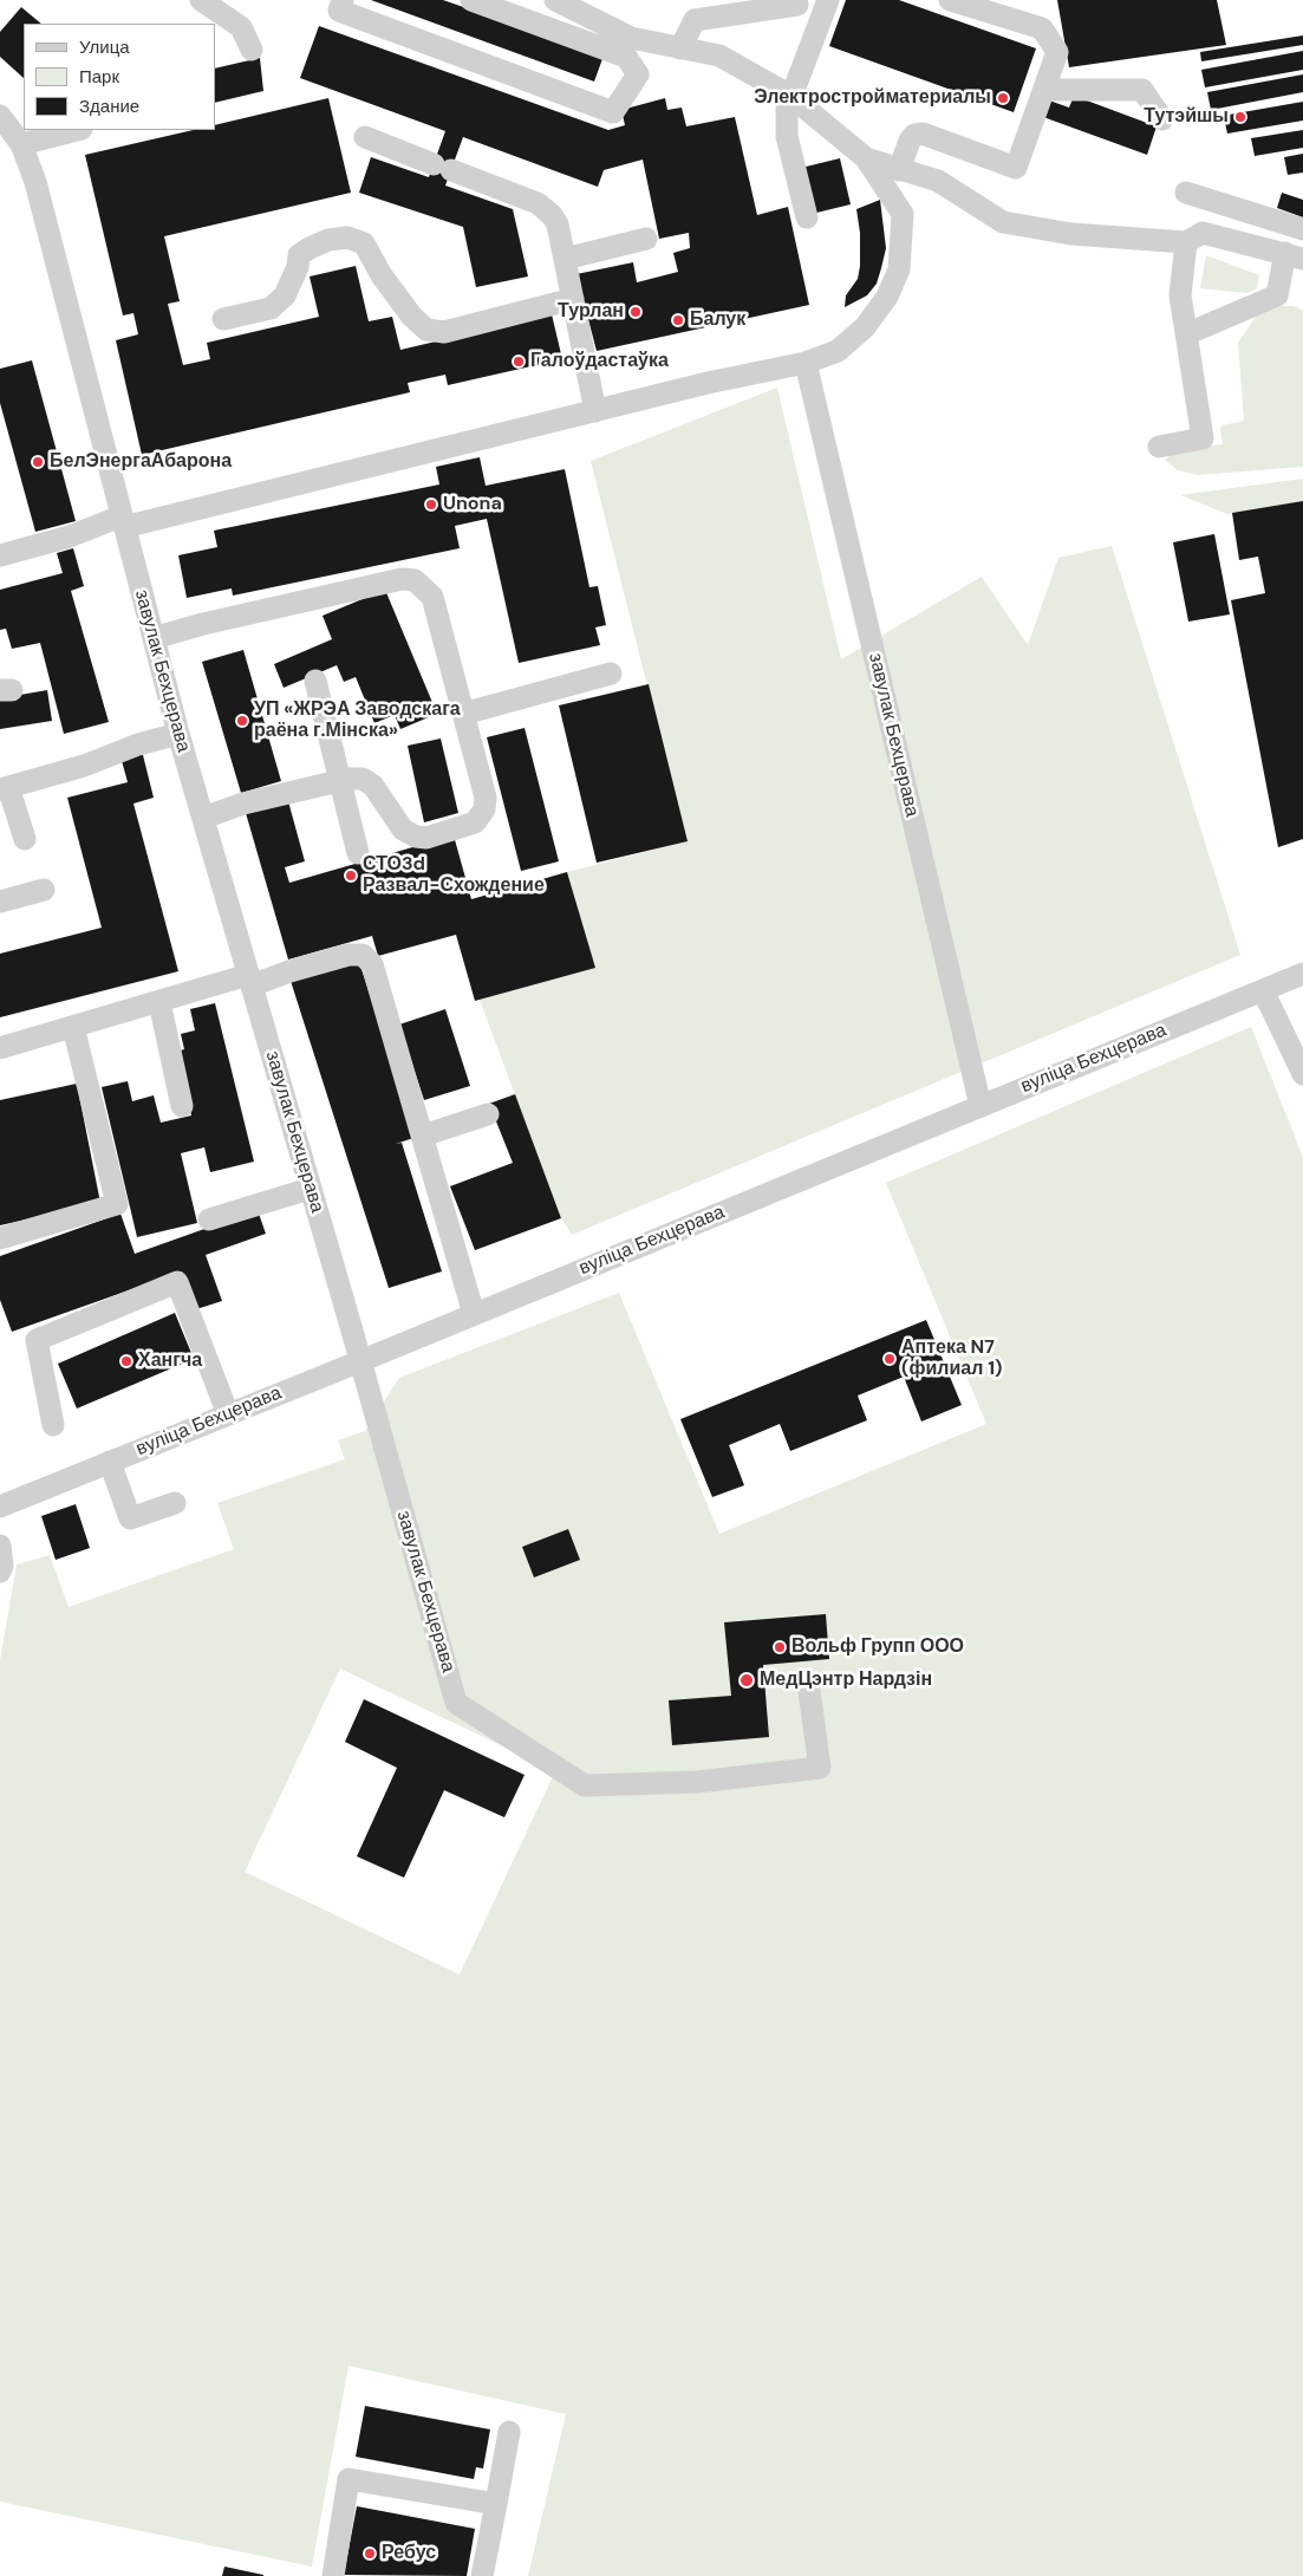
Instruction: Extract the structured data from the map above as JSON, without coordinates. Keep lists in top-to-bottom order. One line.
{"streets":{"street":["завулак Бехцерава","вуліца Бехцерава"]},"crossings":[["завулак Бехцерава","вуліца Бехцерава"]],"places":["Электростройматериалы","Тутэйшы","Турлан","Балук","Галоўдастаўка","БелЭнергаАбарона","Unona","УП «ЖРЭА Заводскага раёна г.Мінска»","СТО3d Развал-Схождение","Аптека N7 (филиал 1)","Хангча","Вольф Групп ООО","МедЦэнтр Нардзін","Ребус"],"legend":["Улица","Парк","Здание"]}
